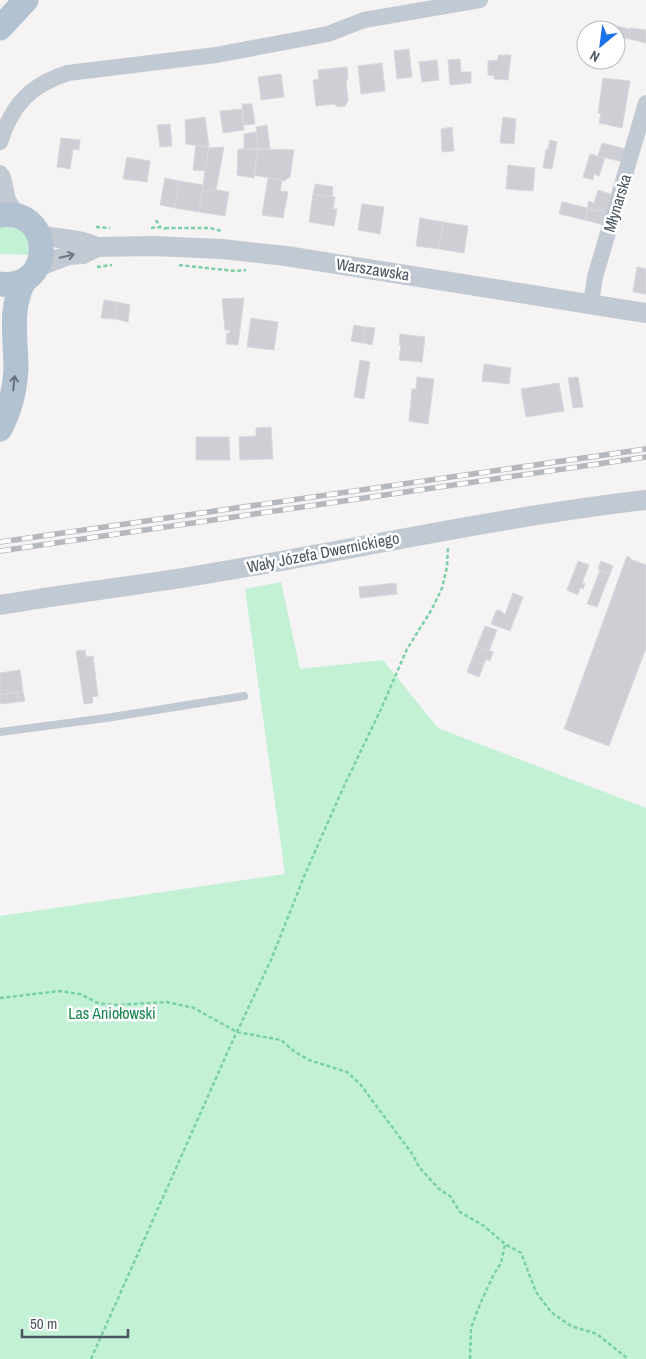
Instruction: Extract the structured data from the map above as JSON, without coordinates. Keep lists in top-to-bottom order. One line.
{"streets":{"street":["Młynarska","Warszawska","Wały Józefa Dwernickiego"]},"crossings":[["Młynarska","Warszawska"]],"parks":["Las Aniołowski"],"scale_bar":"50 m","north":"bottom left"}
